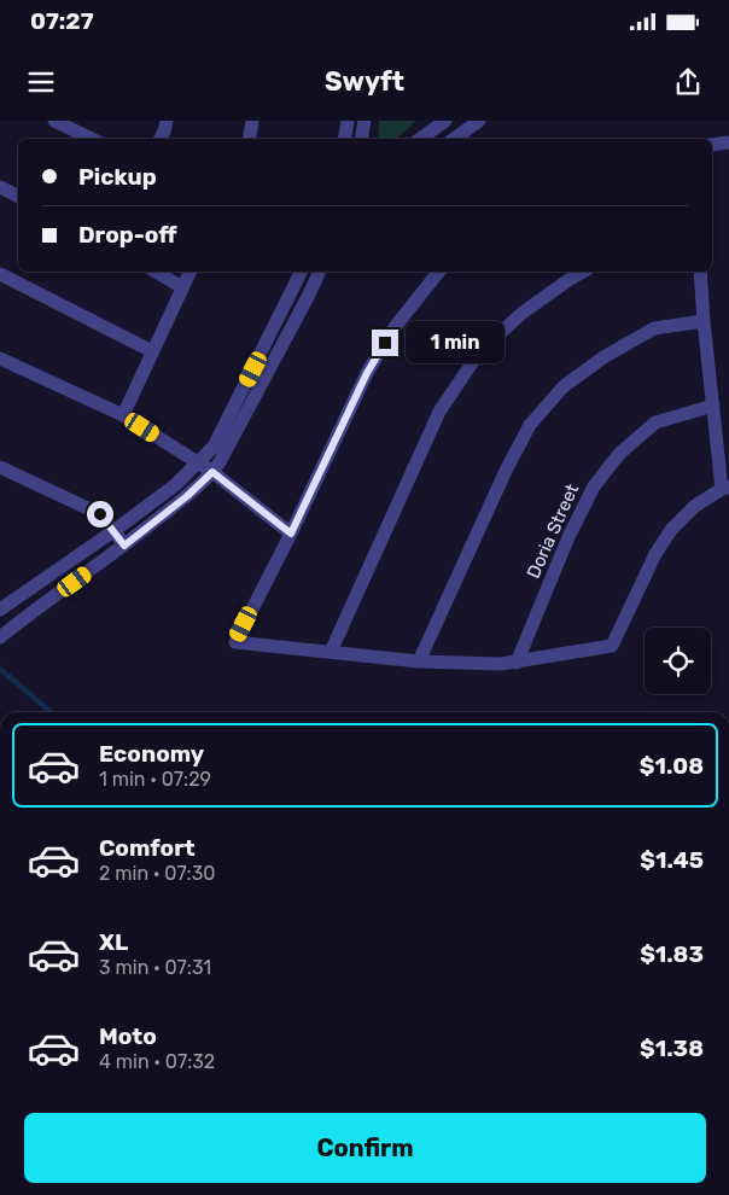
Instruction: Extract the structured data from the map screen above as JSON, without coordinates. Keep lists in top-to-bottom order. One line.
{"streets":{"street":["Doria Street"]},"page":{"status":"07:27","header":"Swyft","banner":["Pickup","Drop-off"],"bubble":"1 min","list":[{"name":"Economy","note":"1 min · 07:29","value":"$1.08"},{"name":"Comfort","note":"2 min · 07:30","value":"$1.45"},{"name":"XL","note":"3 min · 07:31","value":"$1.83"},{"name":"Moto","note":"4 min · 07:32","value":"$1.38"}],"buttons":"Confirm"}}
